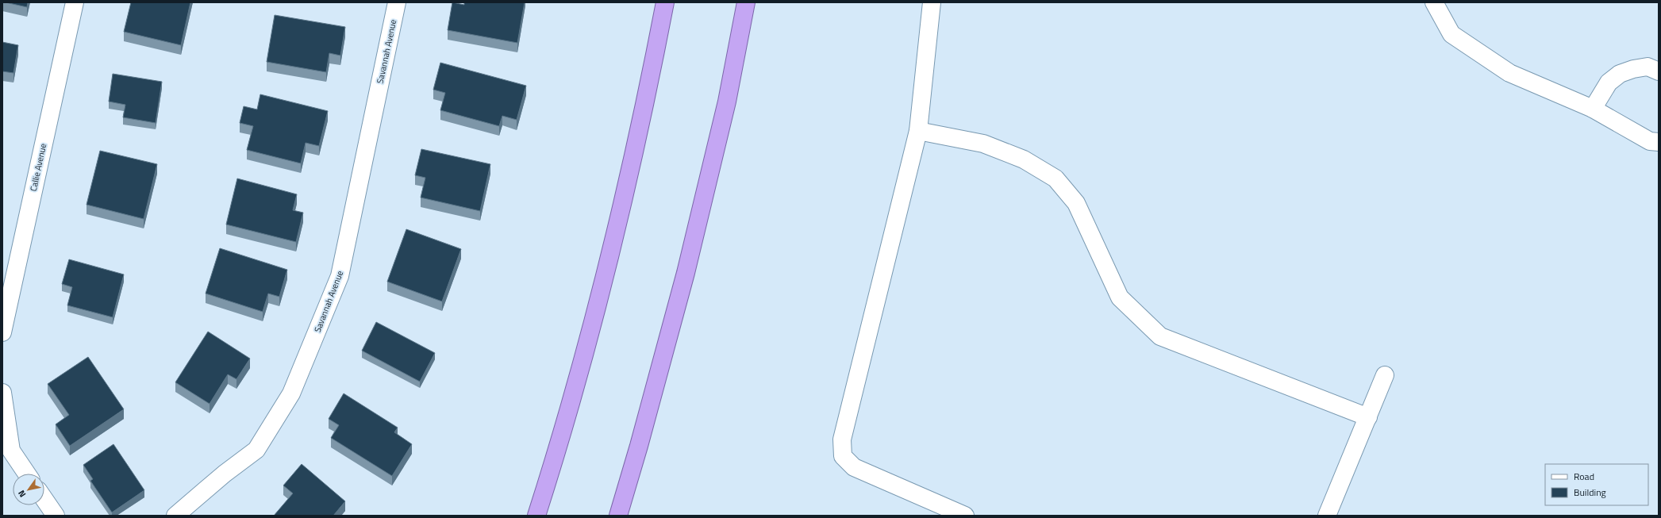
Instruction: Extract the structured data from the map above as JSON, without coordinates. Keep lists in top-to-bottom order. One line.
{"streets":{"street":["Savannah Avenue","Callie Avenue"]},"legend":["Road","Building"],"north":"bottom left"}
